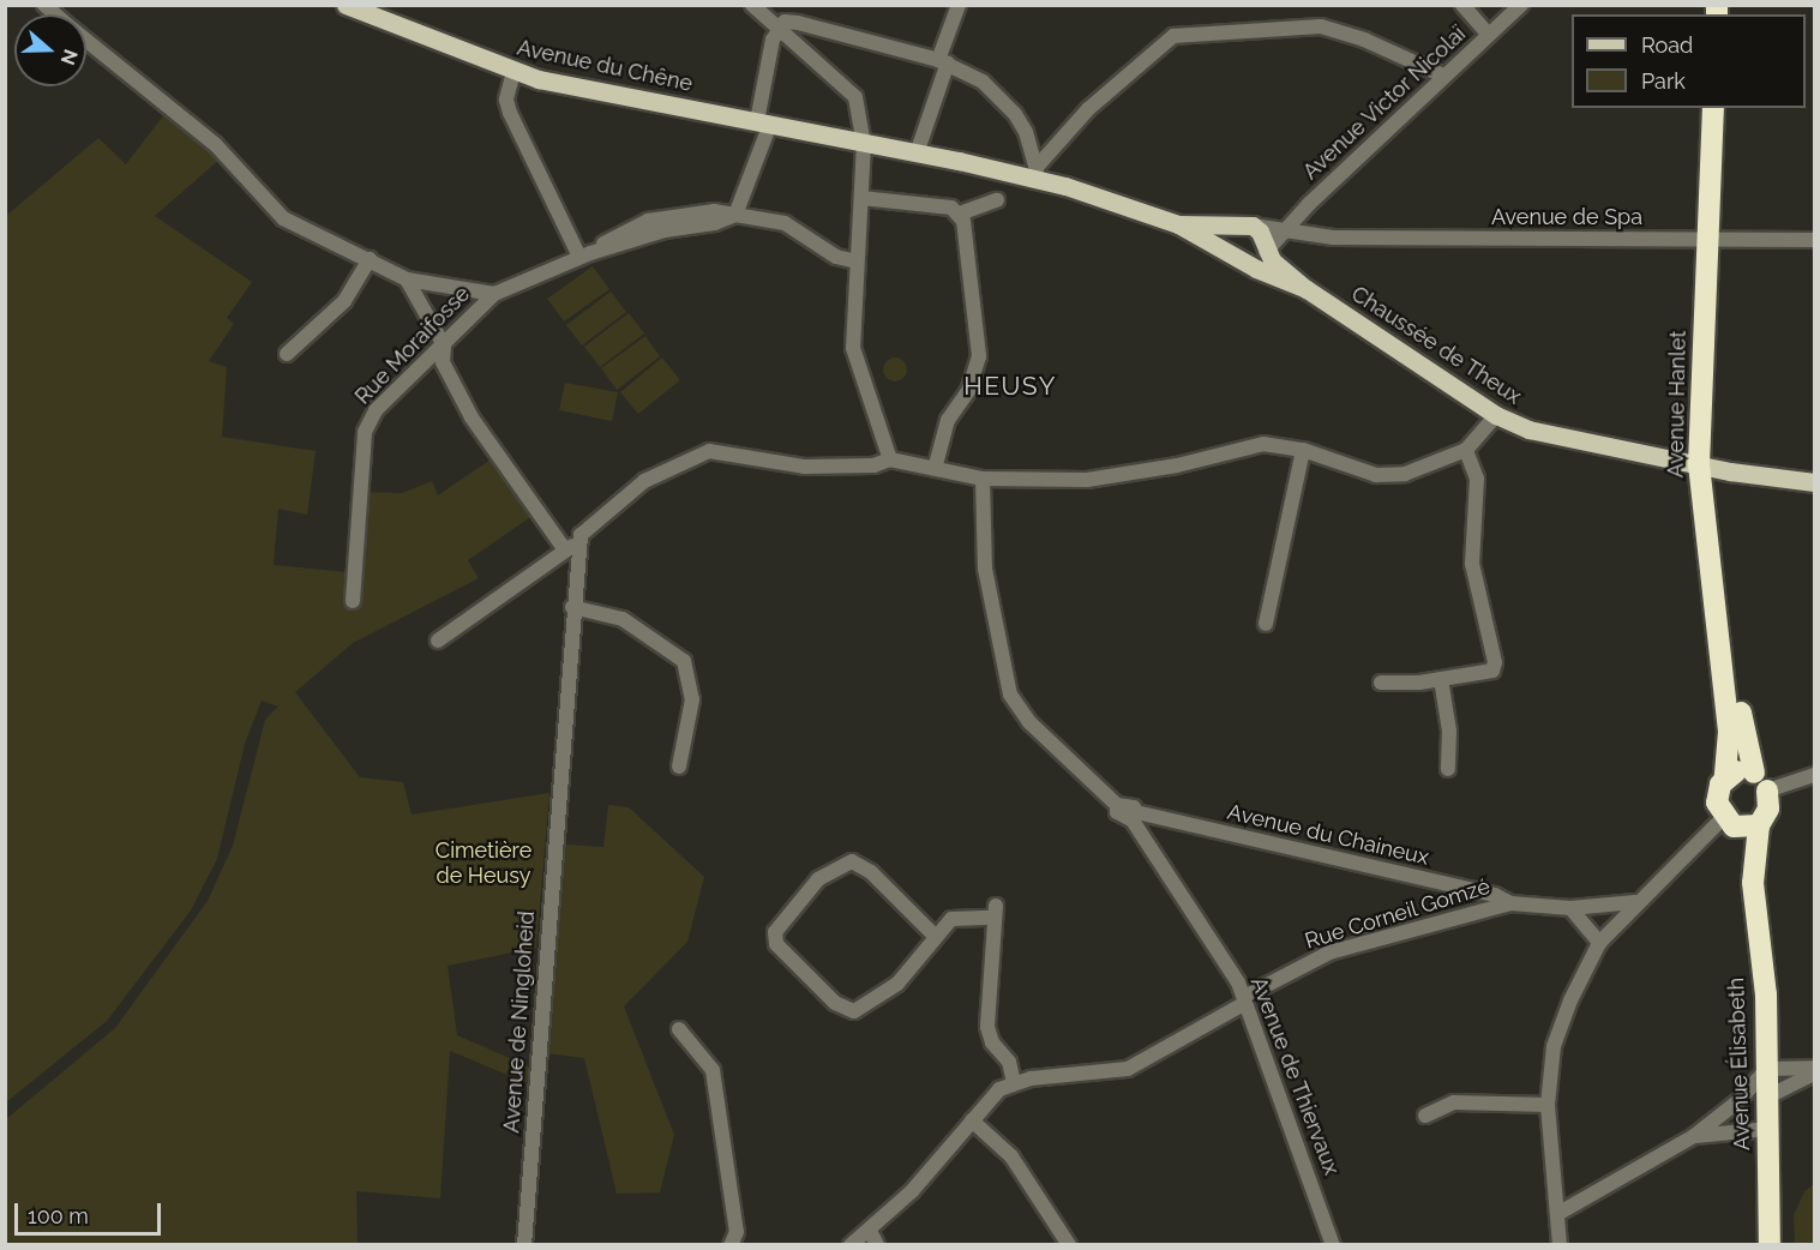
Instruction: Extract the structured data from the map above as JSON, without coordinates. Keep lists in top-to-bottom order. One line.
{"streets":{"highway":["Avenue Hanlet","Avenue Élisabeth"],"main road":["Avenue du Chêne","Chaussée de Theux"],"street":["Avenue Victor Nicolaï","Avenue de Spa","Rue Moraifosse","Avenue du Chaineux","Rue Corneil Gomzé","Avenue de Ningloheid","Avenue de Thiervaux"]},"crossings":[["Avenue du Chêne","Chaussée de Theux"],["Avenue de Spa","Chaussée de Theux"],["Avenue de Spa","Avenue Hanlet"],["Chaussée de Theux","Avenue Hanlet"],["Avenue Hanlet","Avenue Élisabeth"],["Avenue du Chaineux","Rue Corneil Gomzé"],["Avenue du Chaineux","Avenue de Thiervaux"],["Rue Corneil Gomzé","Avenue de Thiervaux"]],"districts":["HEUSY"],"parks":["Cimetière de Heusy"],"legend":["Road","Park"],"scale_bar":"100 m","north":"right"}
